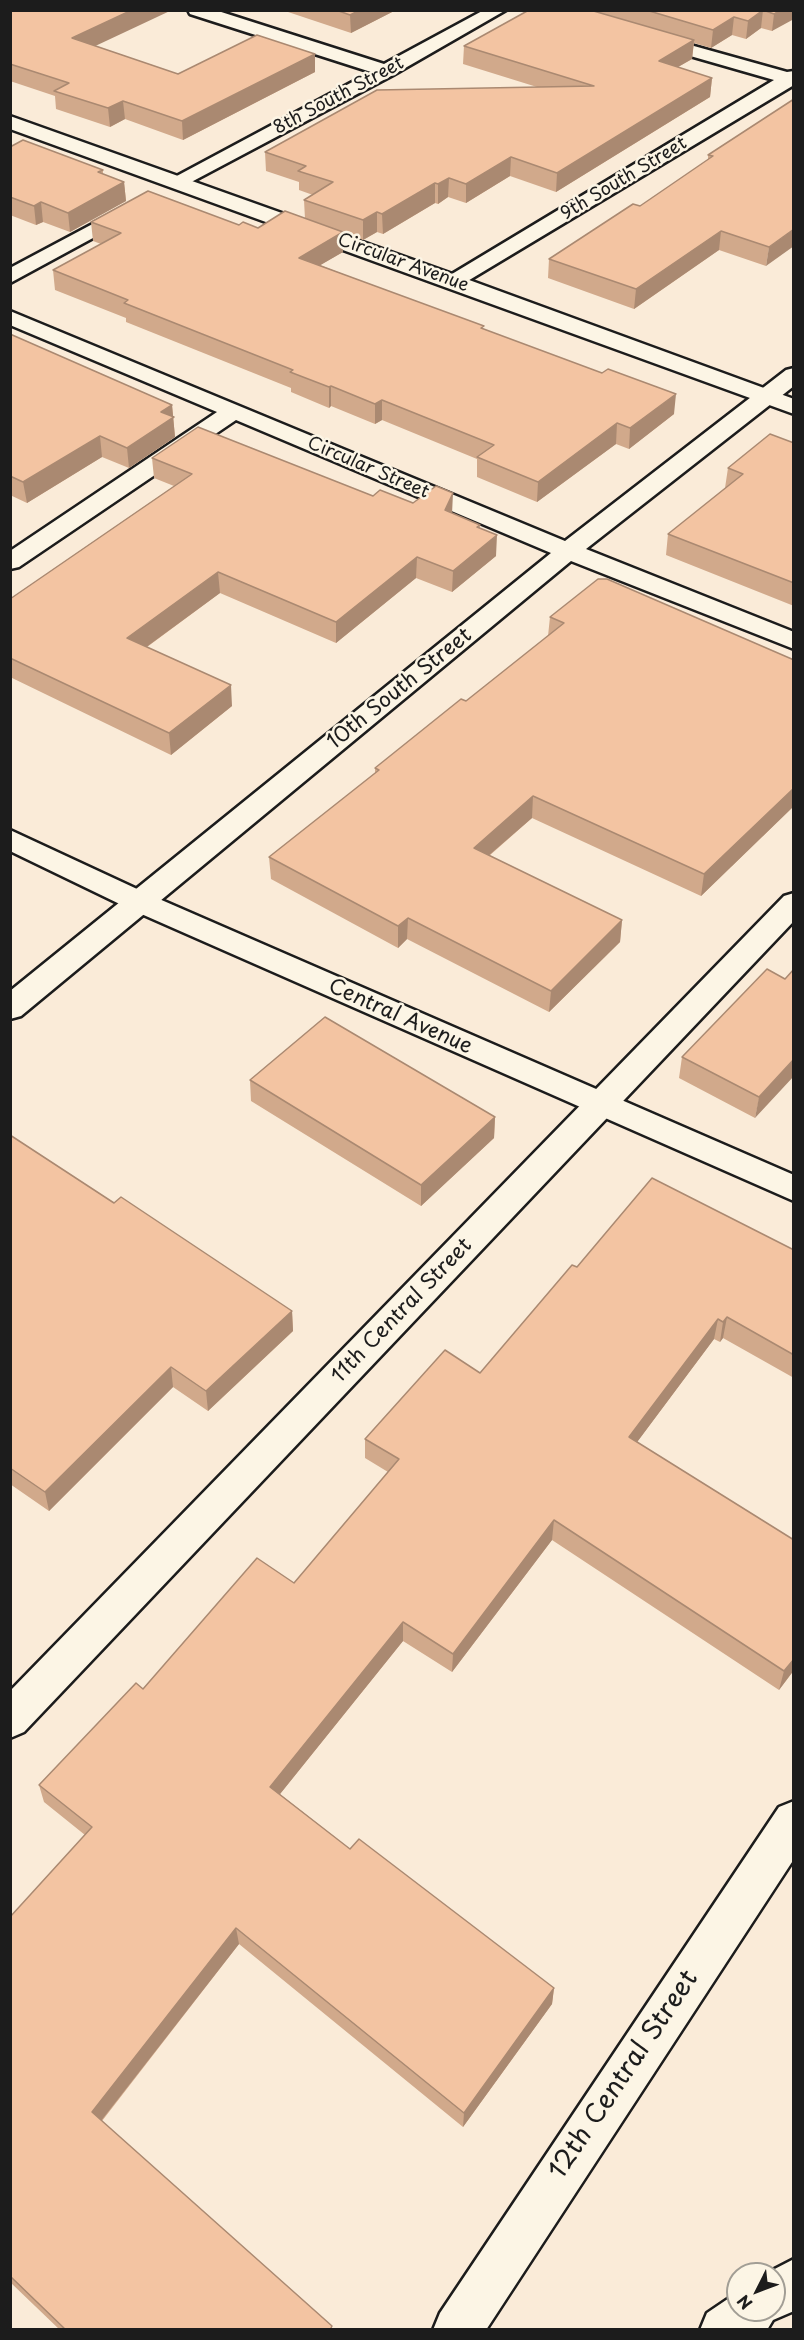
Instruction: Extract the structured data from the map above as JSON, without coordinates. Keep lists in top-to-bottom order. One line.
{"streets":{"street":["8th South Street","9th South Street","Circular Avenue","Circular Street","10th South Street","Central Avenue","11th Central Street","12th Central Street"]},"crossings":[["8th South Street","Circular Avenue"],["9th South Street","Circular Avenue"],["Circular Avenue","10th South Street"],["Circular Street","10th South Street"],["10th South Street","Central Avenue"],["Central Avenue","11th Central Street"]],"north":"bottom left"}
